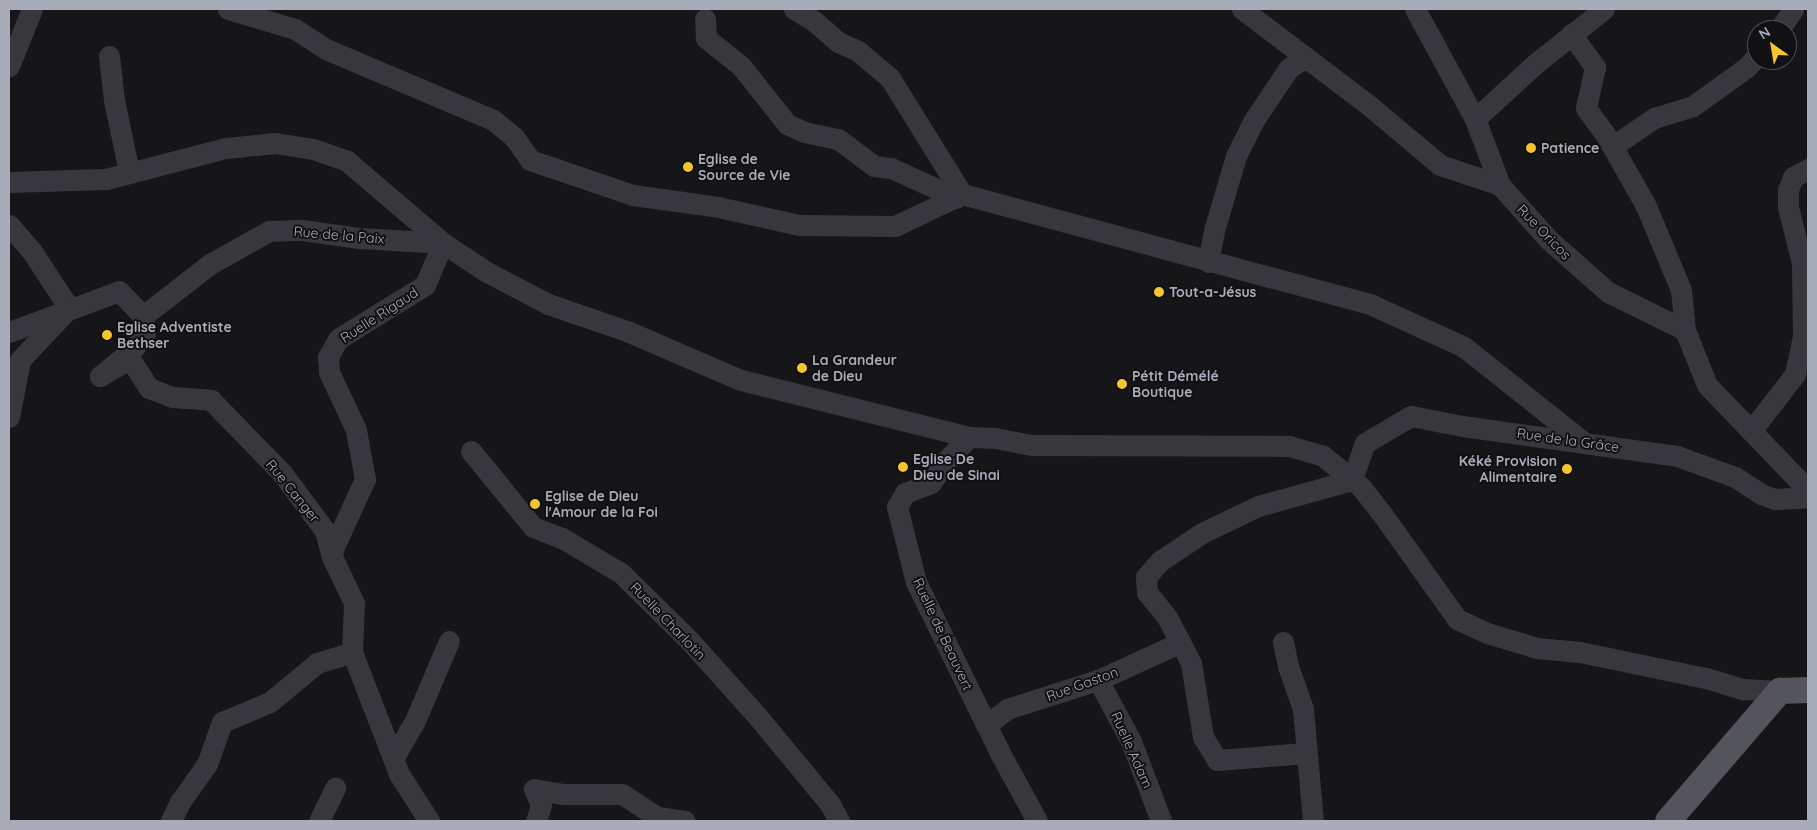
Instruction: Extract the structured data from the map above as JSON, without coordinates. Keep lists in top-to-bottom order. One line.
{"streets":{"street":["Rue Oricos","Rue de la Paix","Ruelle Rigaud","Rue de la Grâce","Rue Canger","Ruelle Charlotin","Ruelle de Beauvert","Rue Gaston","Ruelle Adam"]},"crossings":[["Rue de la Paix","Ruelle Rigaud"],["Rue de la Paix","Rue Canger"],["Ruelle Rigaud","Rue Canger"],["Ruelle de Beauvert","Rue Gaston"],["Rue Gaston","Ruelle Adam"]],"places":["Patience","Eglise de Source de Vie","Tout-a-Jésus","Eglise Adventiste Bethser","La Grandeur de Dieu","Pétit Démélé Boutique","Eglise De Dieu de Sinai","Kéké Provision Alimentaire","Eglise de Dieu l'Amour de la Foi"],"north":"top left"}
